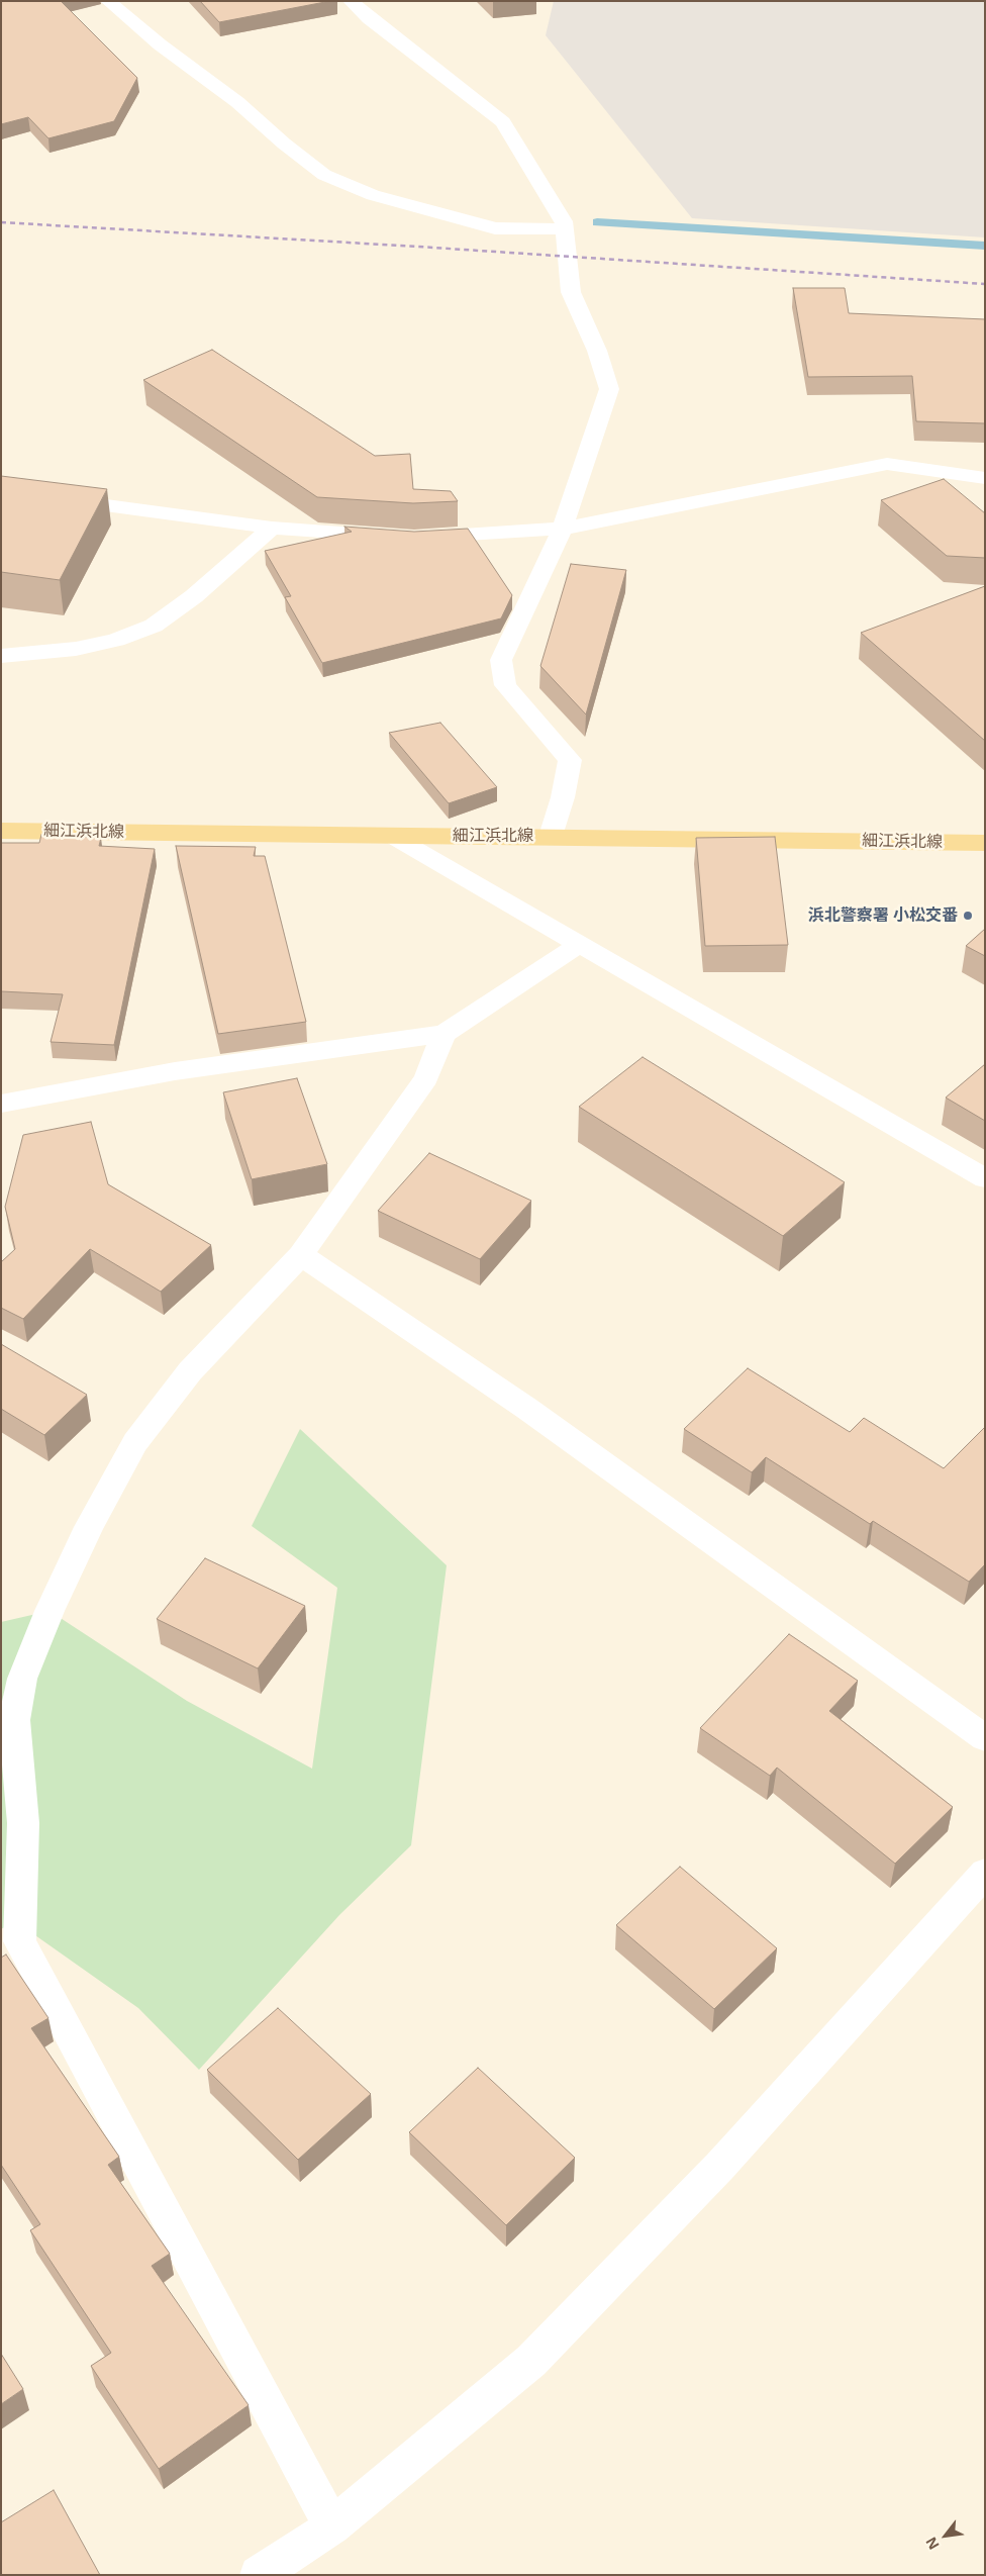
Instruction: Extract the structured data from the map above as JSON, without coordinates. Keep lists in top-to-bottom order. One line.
{"streets":{"main road":["細江浜北線"]},"places":["浜北警察署 小松交番"],"north":"bottom left"}
